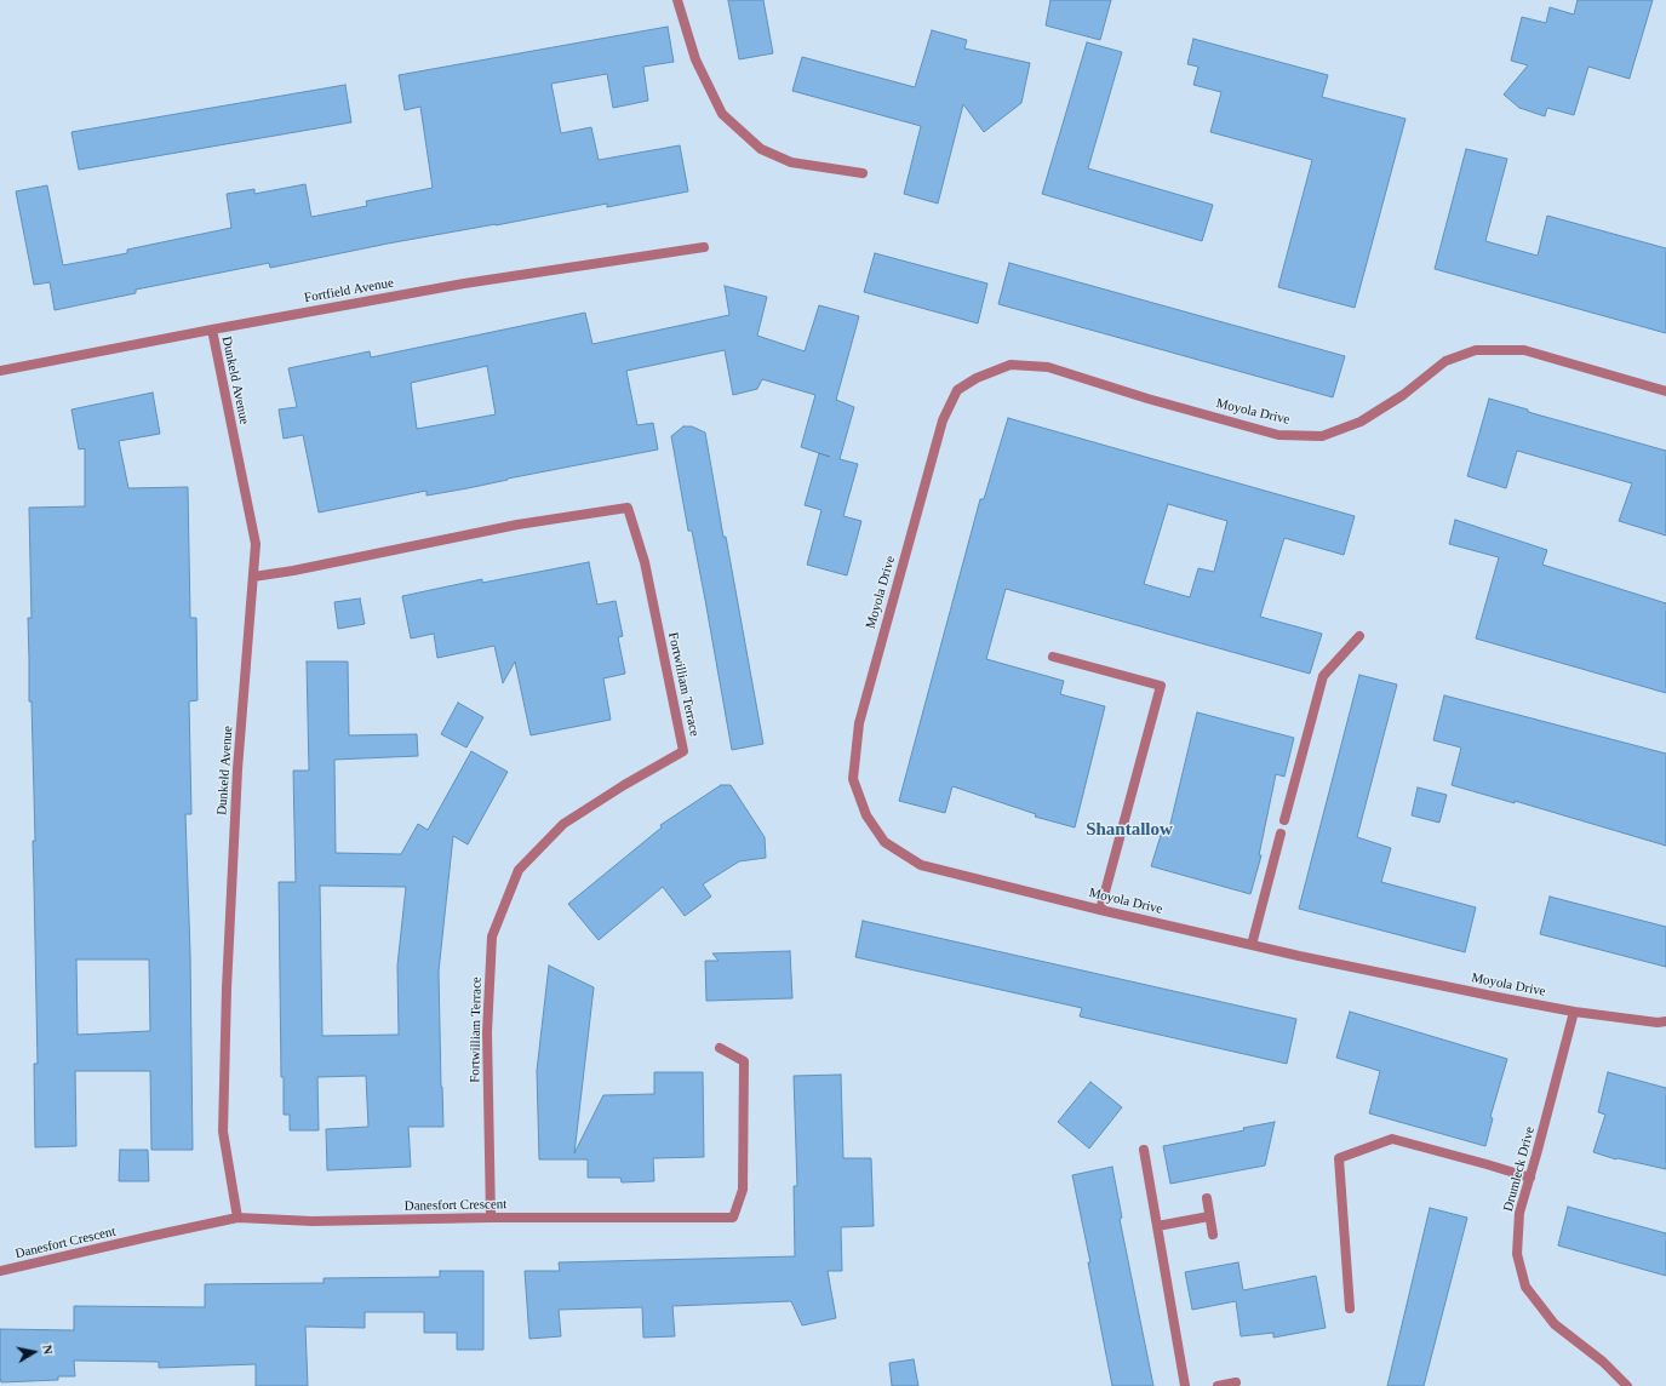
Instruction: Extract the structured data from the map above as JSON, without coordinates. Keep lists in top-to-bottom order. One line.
{"streets":{"street":["Fortfield Avenue","Dunkeld Avenue","Moyola Drive","Fortwilliam Terrace","Drumleck Drive","Danesfort Crescent"]},"crossings":[["Fortfield Avenue","Dunkeld Avenue"],["Dunkeld Avenue","Fortwilliam Terrace"],["Dunkeld Avenue","Danesfort Crescent"],["Moyola Drive","Drumleck Drive"],["Fortwilliam Terrace","Danesfort Crescent"]],"districts":["Shantallow"],"north":"right"}
